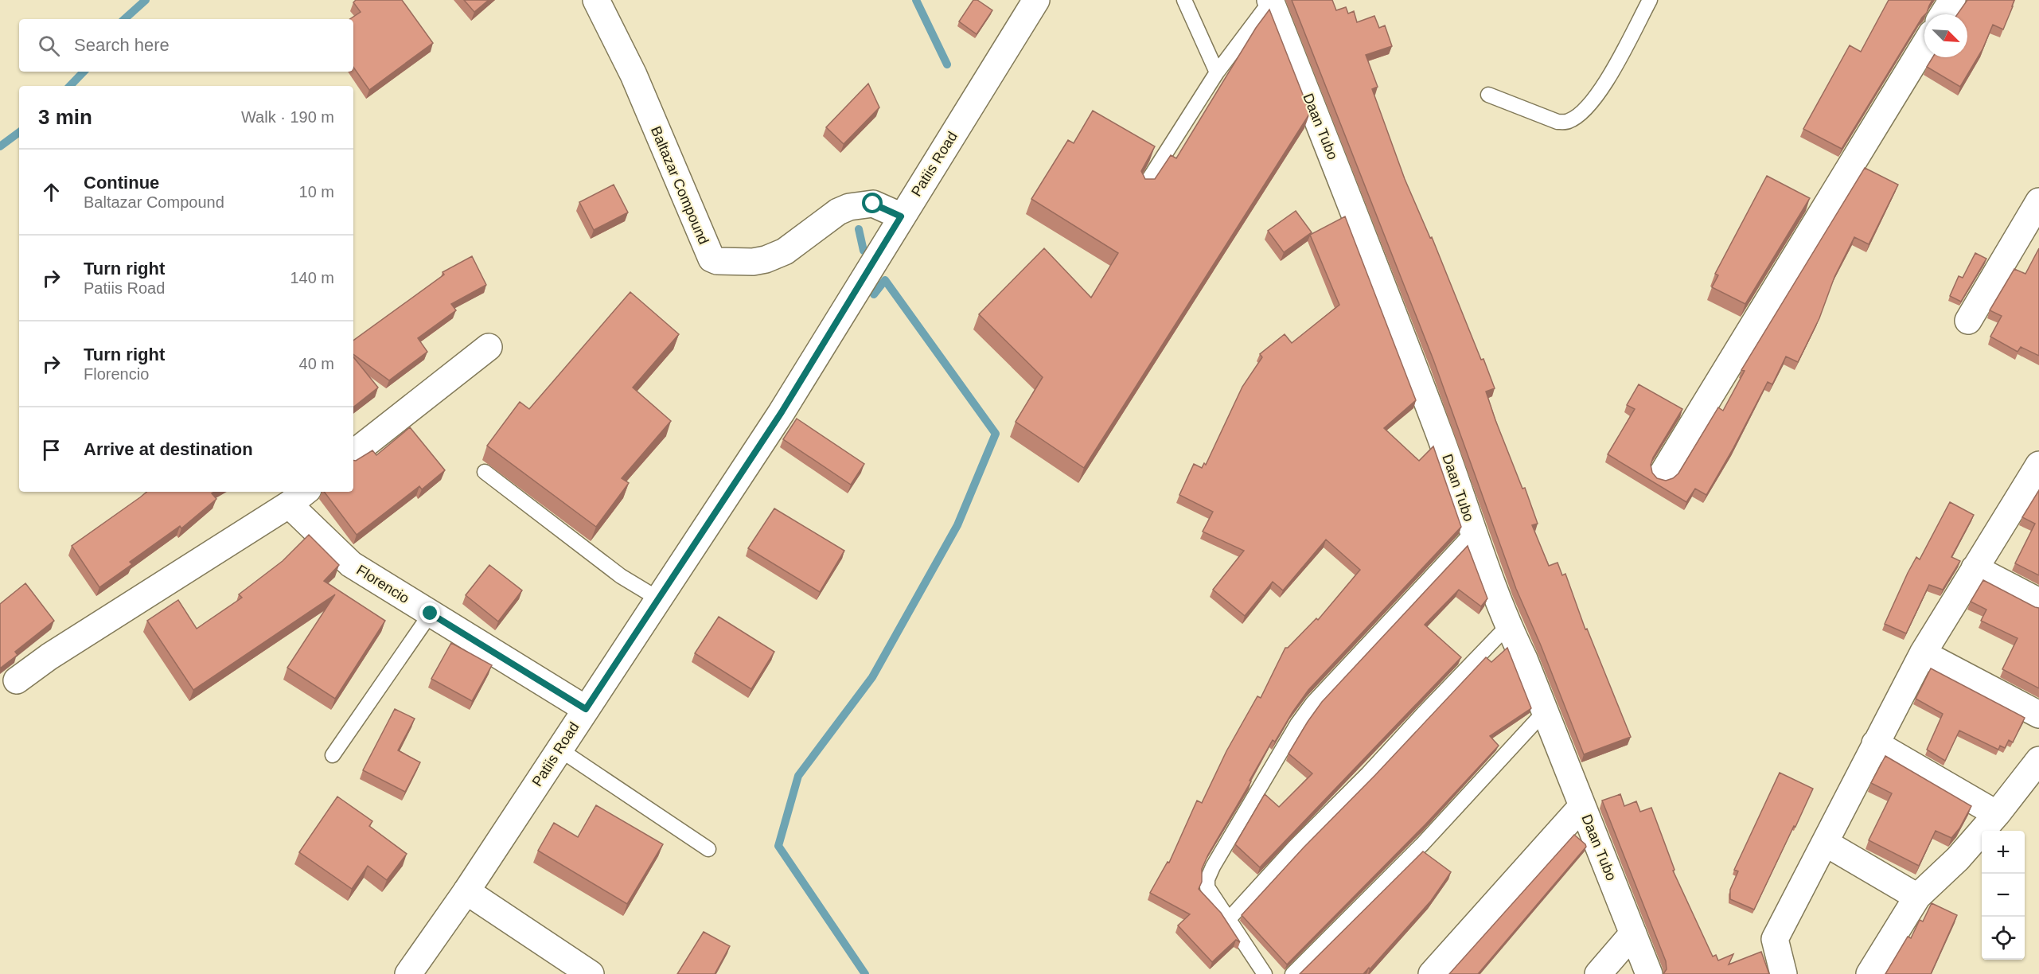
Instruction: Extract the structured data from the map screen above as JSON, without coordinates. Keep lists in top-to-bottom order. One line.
{"streets":{"street":["Daan Tubo","Patiis Road","Baltazar Compound","Florencio"]},"crossings":[["Patiis Road","Baltazar Compound"],["Patiis Road","Florencio"]],"north":"bottom right","page":{"search":"Search here","heading":["3 min","Walk · 190 m"],"list":[["Continue","Baltazar Compound","10 m"],["Turn right","Patiis Road","140 m"],["Turn right","Florencio","40 m"],"Arrive at destination"],"map_buttons":["+","−"]}}
